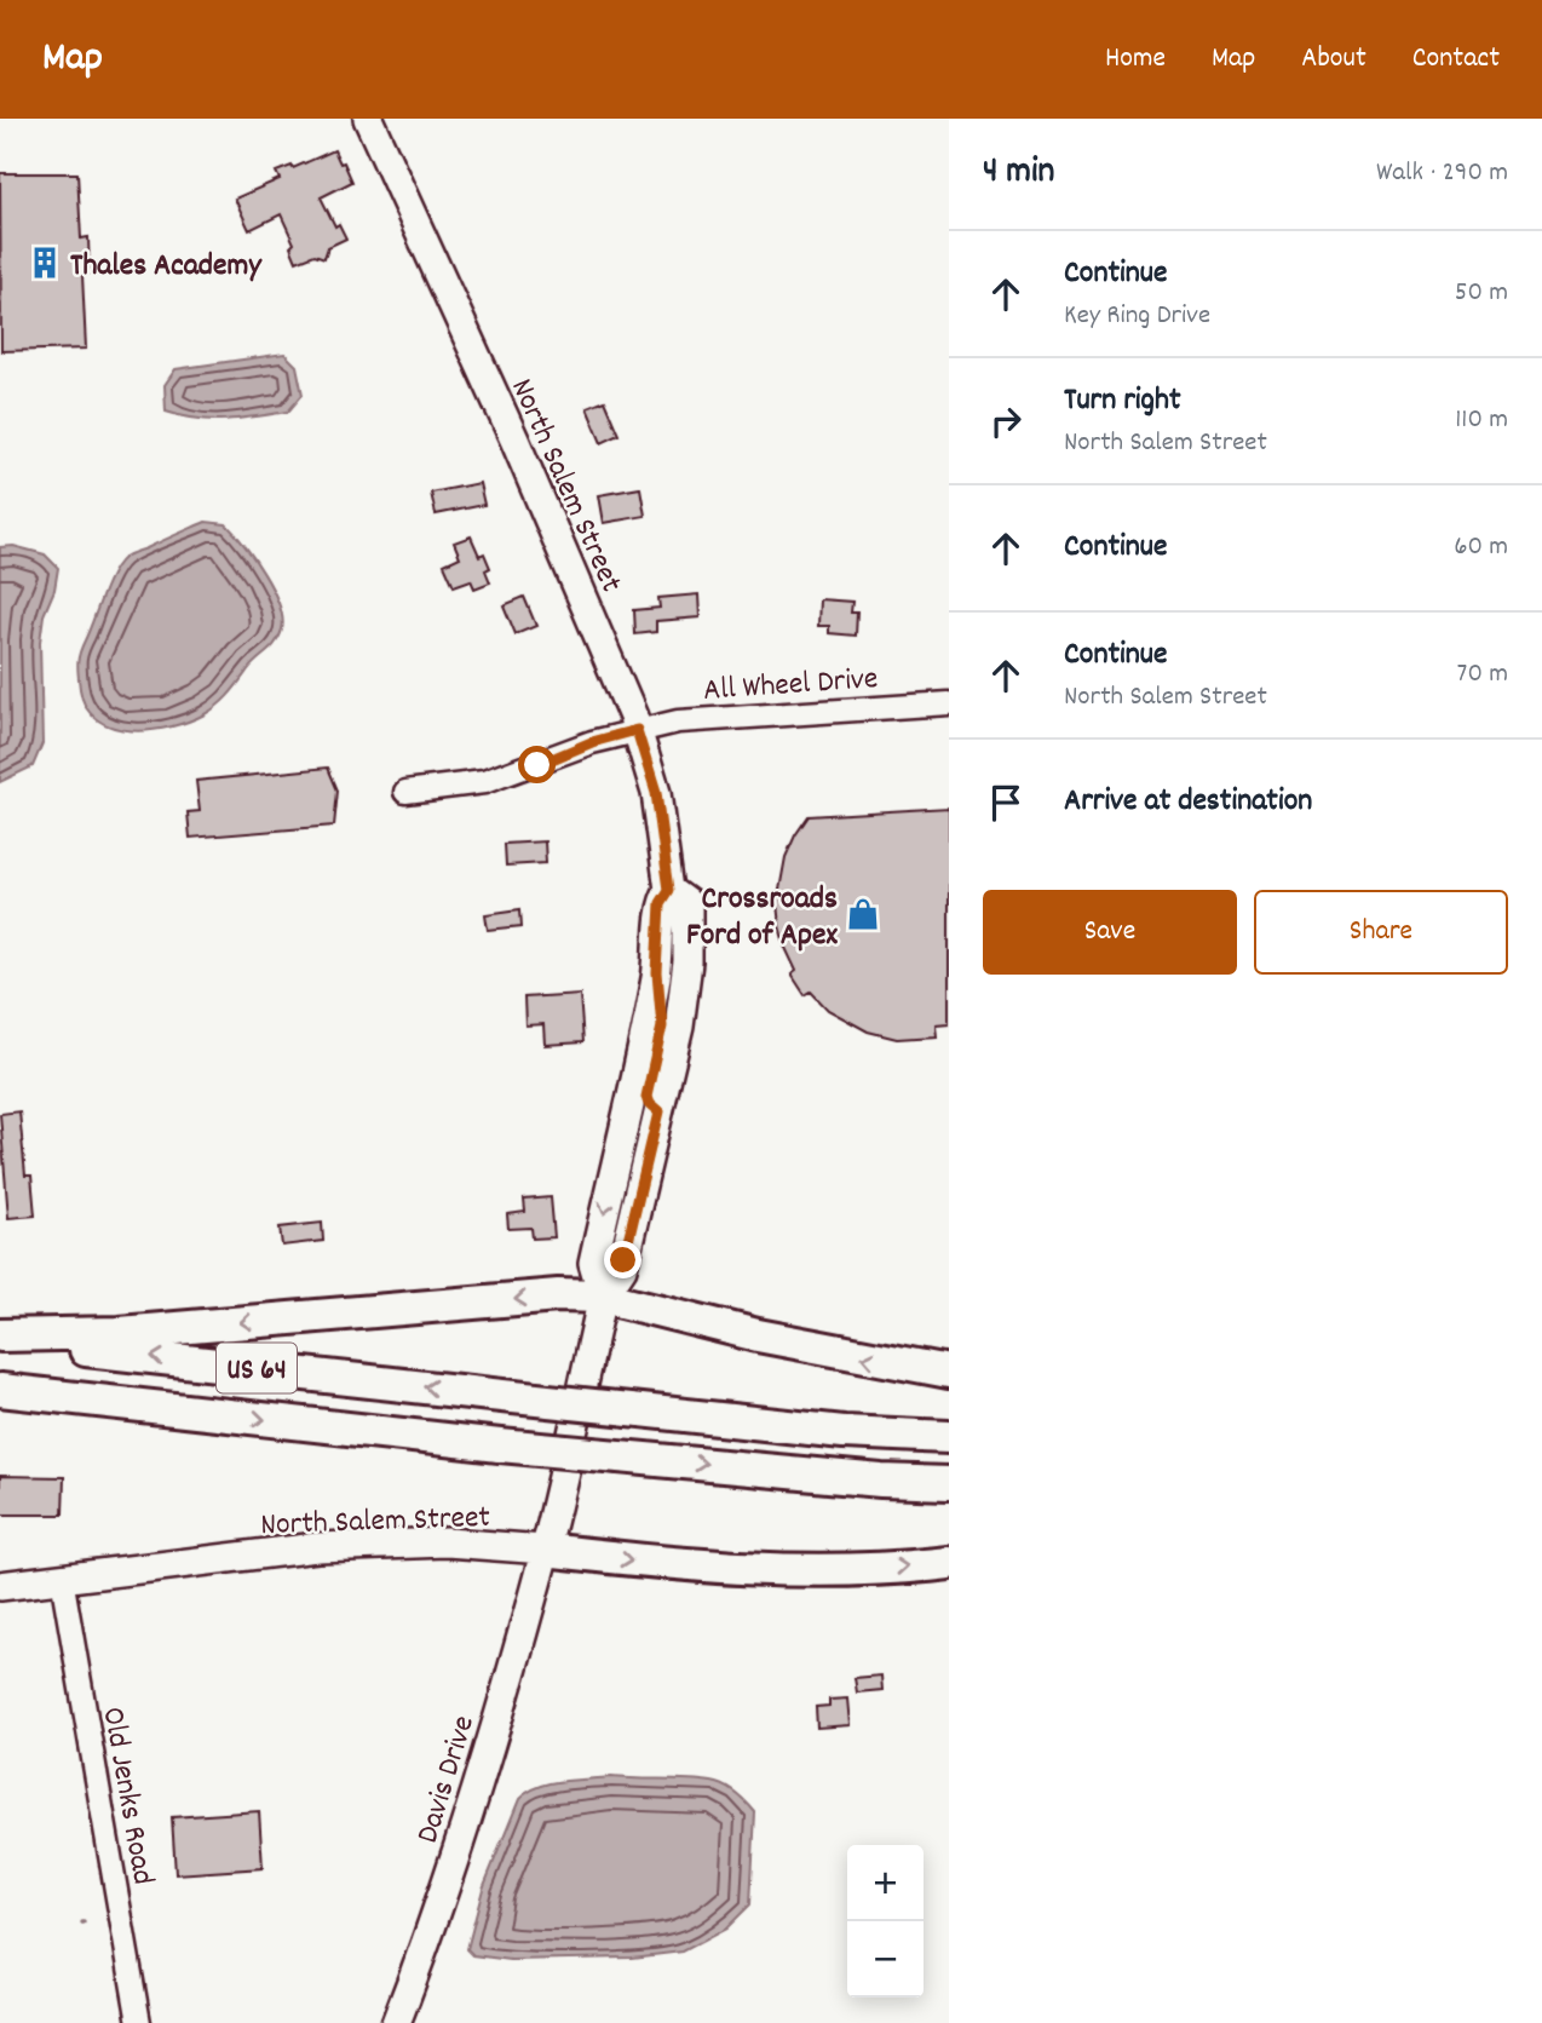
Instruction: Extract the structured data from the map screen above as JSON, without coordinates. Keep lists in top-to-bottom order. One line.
{"streets":{"highway":["US 64"],"main road":["North Salem Street","Davis Drive"],"street":["All Wheel Drive","Old Jenks Road"]},"crossings":[["North Salem Street","All Wheel Drive"],["North Salem Street","Davis Drive"],["North Salem Street","Old Jenks Road"]],"places":{"building":["Thales Academy"],"shop":["Crossroads Ford of Apex"]},"page":{"header":"Map","nav":["Home","Map","About","Contact"],"heading":["4 min","Walk · 290 m"],"list":[["Continue","Key Ring Drive","50 m"],["Turn right","North Salem Street","110 m"],["Continue","60 m"],["Continue","North Salem Street","70 m"],"Arrive at destination"],"buttons":["Save","Share"],"map_buttons":["+","−"]}}
